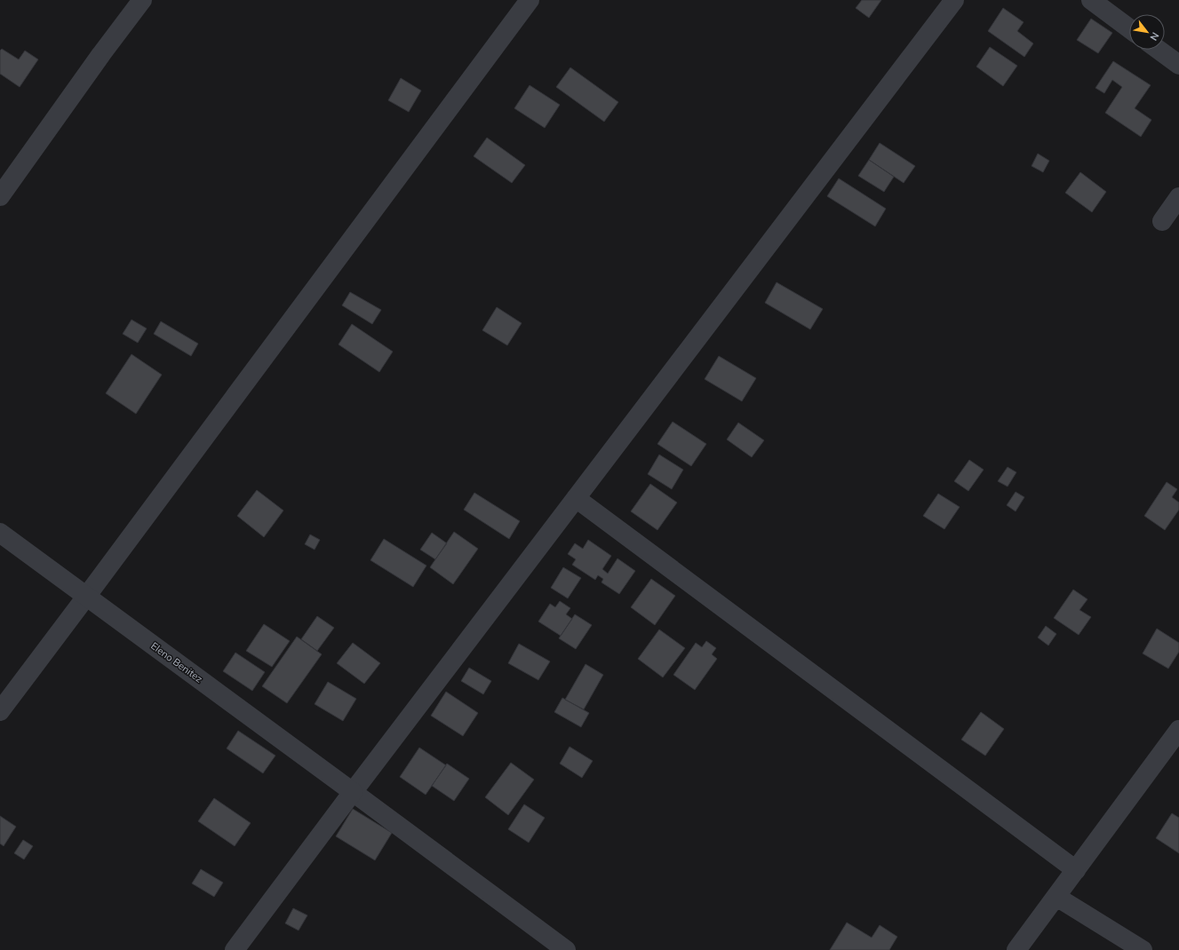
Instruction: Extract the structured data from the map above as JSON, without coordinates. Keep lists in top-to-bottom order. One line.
{"streets":{"street":["Eleno Benitez"]},"north":"bottom right"}
